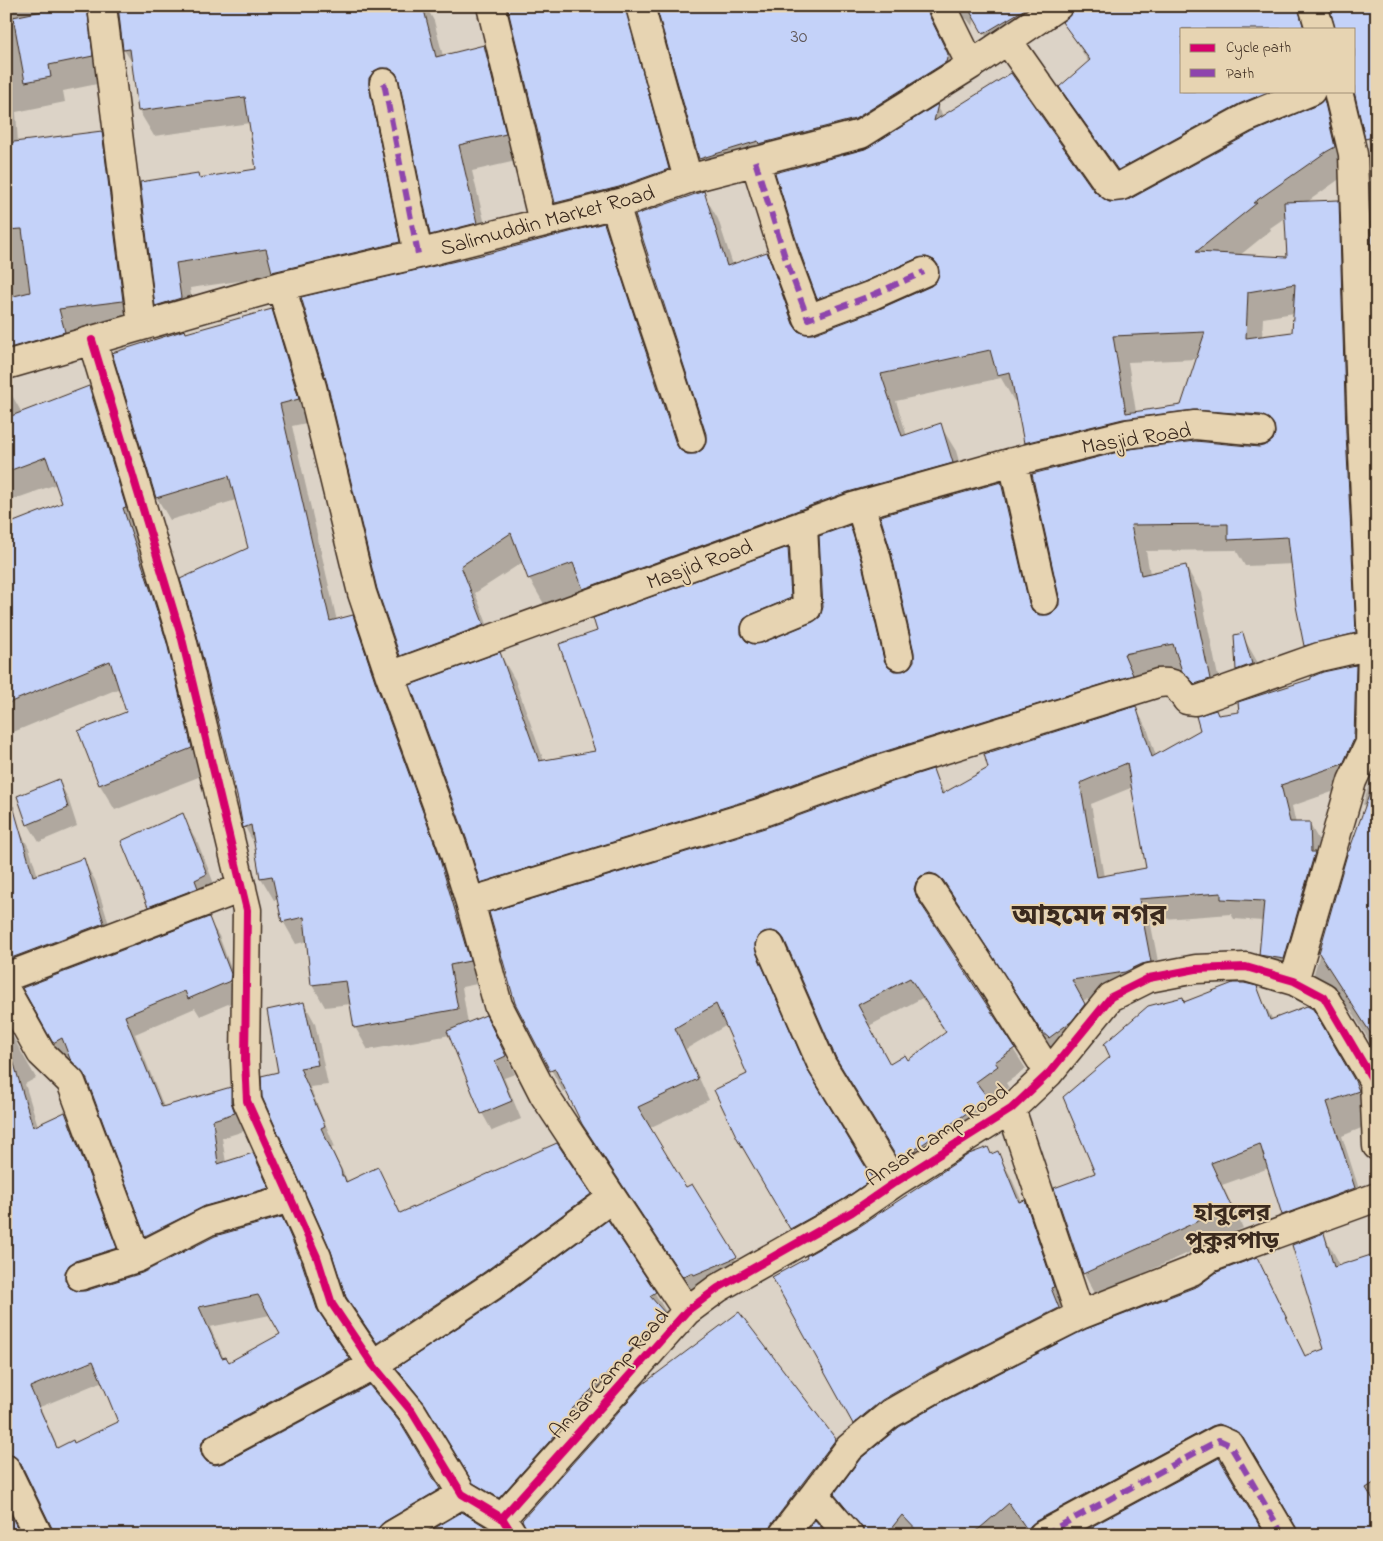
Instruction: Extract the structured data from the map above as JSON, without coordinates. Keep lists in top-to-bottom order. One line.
{"streets":{"street":["Salimuddin Market Road","Masjid Road","Ansar Camp Road"]},"districts":["আহমেদ নগর","হাবুলের পুকুরপাড়"],"house_numbers":["30"],"legend":["Cycle path","Path"]}
